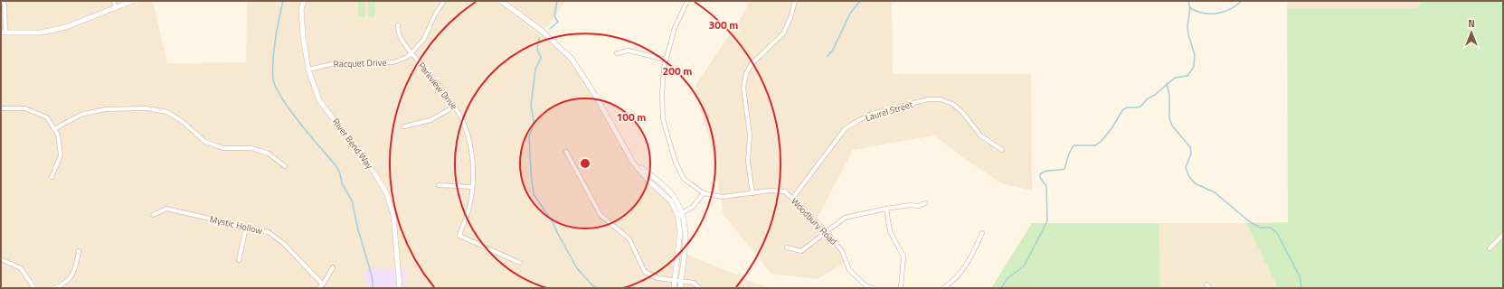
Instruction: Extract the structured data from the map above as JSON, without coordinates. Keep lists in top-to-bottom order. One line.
{"streets":{"street":["Racquet Drive","Parkview Drive","Laurel Street","River Bend Way","Woodbury Road","Mystic Hollow"]},"crossings":[["Racquet Drive","Parkview Drive"],["Racquet Drive","River Bend Way"],["Laurel Street","Woodbury Road"]],"north":"top","rings":["300 m","200 m","100 m"]}
